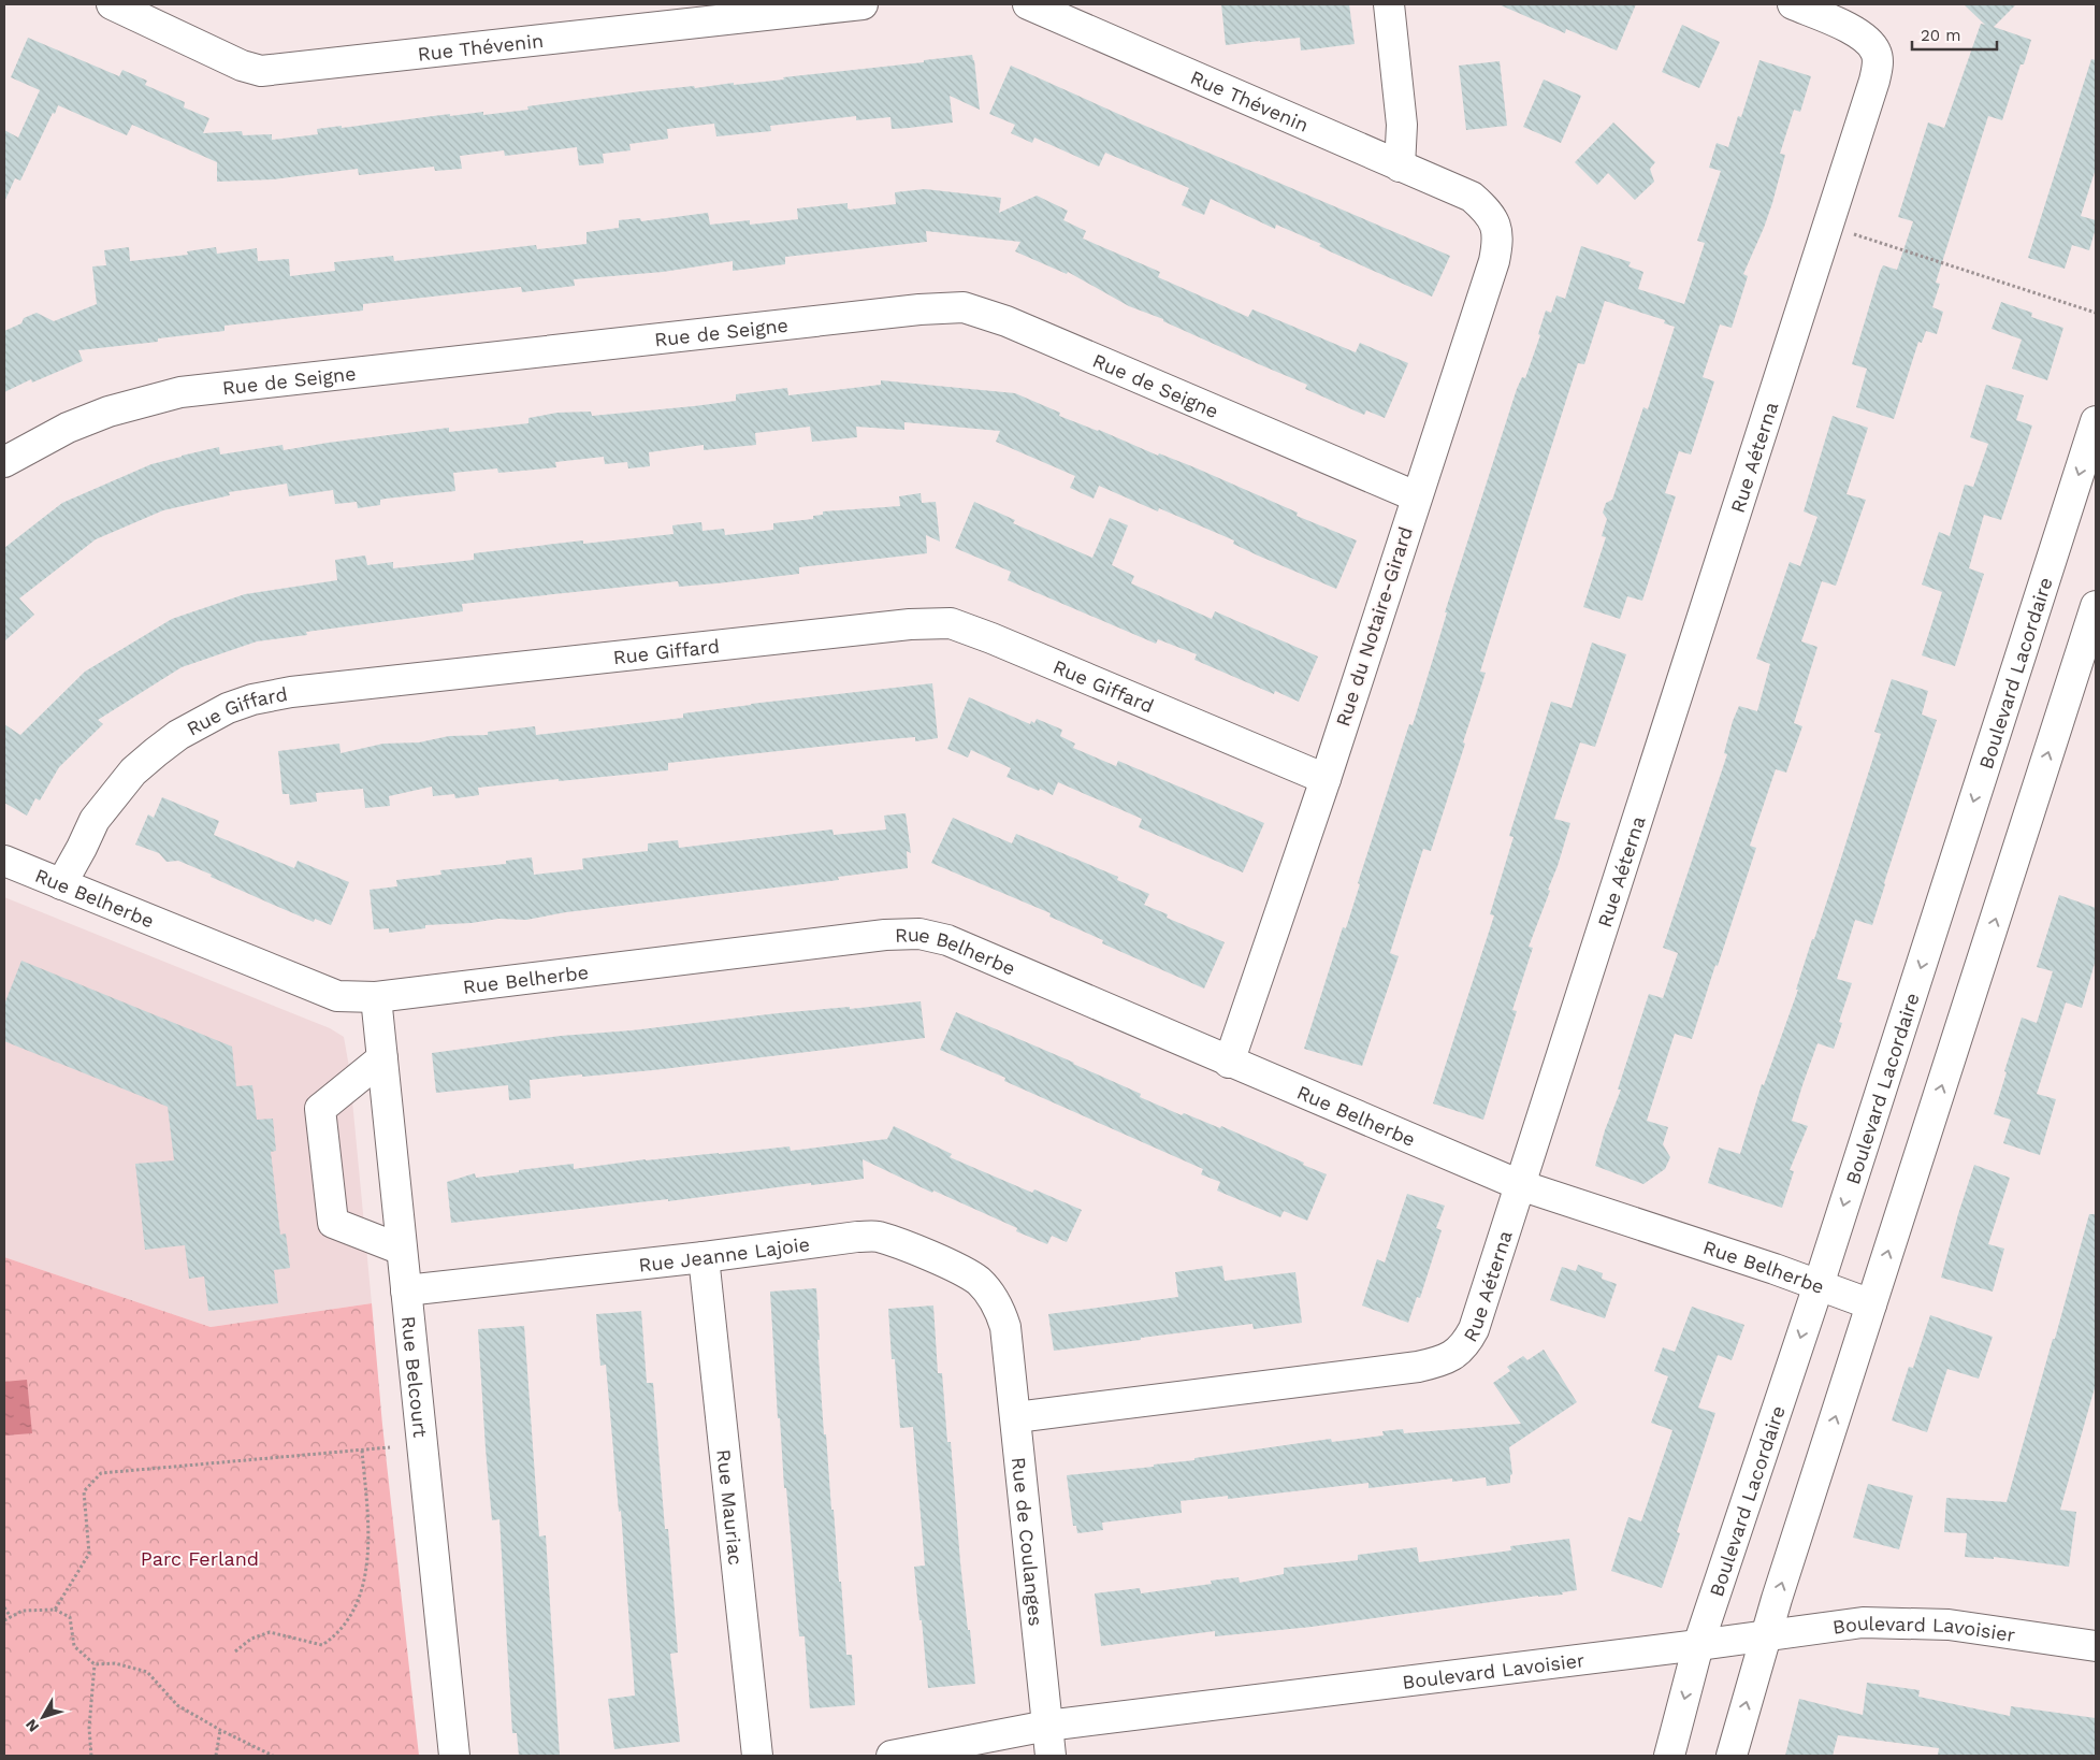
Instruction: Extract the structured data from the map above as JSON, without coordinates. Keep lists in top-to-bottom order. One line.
{"streets":{"street":["Rue Thévenin","Rue de Seigne","Rue Aéterna","Rue du Notaire-Girard","Rue Giffard","Boulevard Lacordaire","Rue Belherbe","Rue Jeanne Lajoie","Rue Belcourt","Rue Mauriac","Rue de Coulanges","Boulevard Lavoisier"]},"crossings":[["Rue Thévenin","Rue du Notaire-Girard"],["Rue de Seigne","Rue du Notaire-Girard"],["Rue Aéterna","Rue Belherbe"],["Rue Aéterna","Rue de Coulanges"],["Rue du Notaire-Girard","Rue Giffard"],["Rue du Notaire-Girard","Rue Belherbe"],["Rue Giffard","Rue Belherbe"],["Boulevard Lacordaire","Rue Belherbe"],["Boulevard Lacordaire","Boulevard Lavoisier"],["Rue Belherbe","Rue Belcourt"],["Rue Jeanne Lajoie","Rue Belcourt"],["Rue Jeanne Lajoie","Rue Mauriac"],["Rue Jeanne Lajoie","Rue de Coulanges"],["Rue de Coulanges","Boulevard Lavoisier"]],"parks":["Parc Ferland"],"scale_bar":"20 m","north":"bottom left"}
